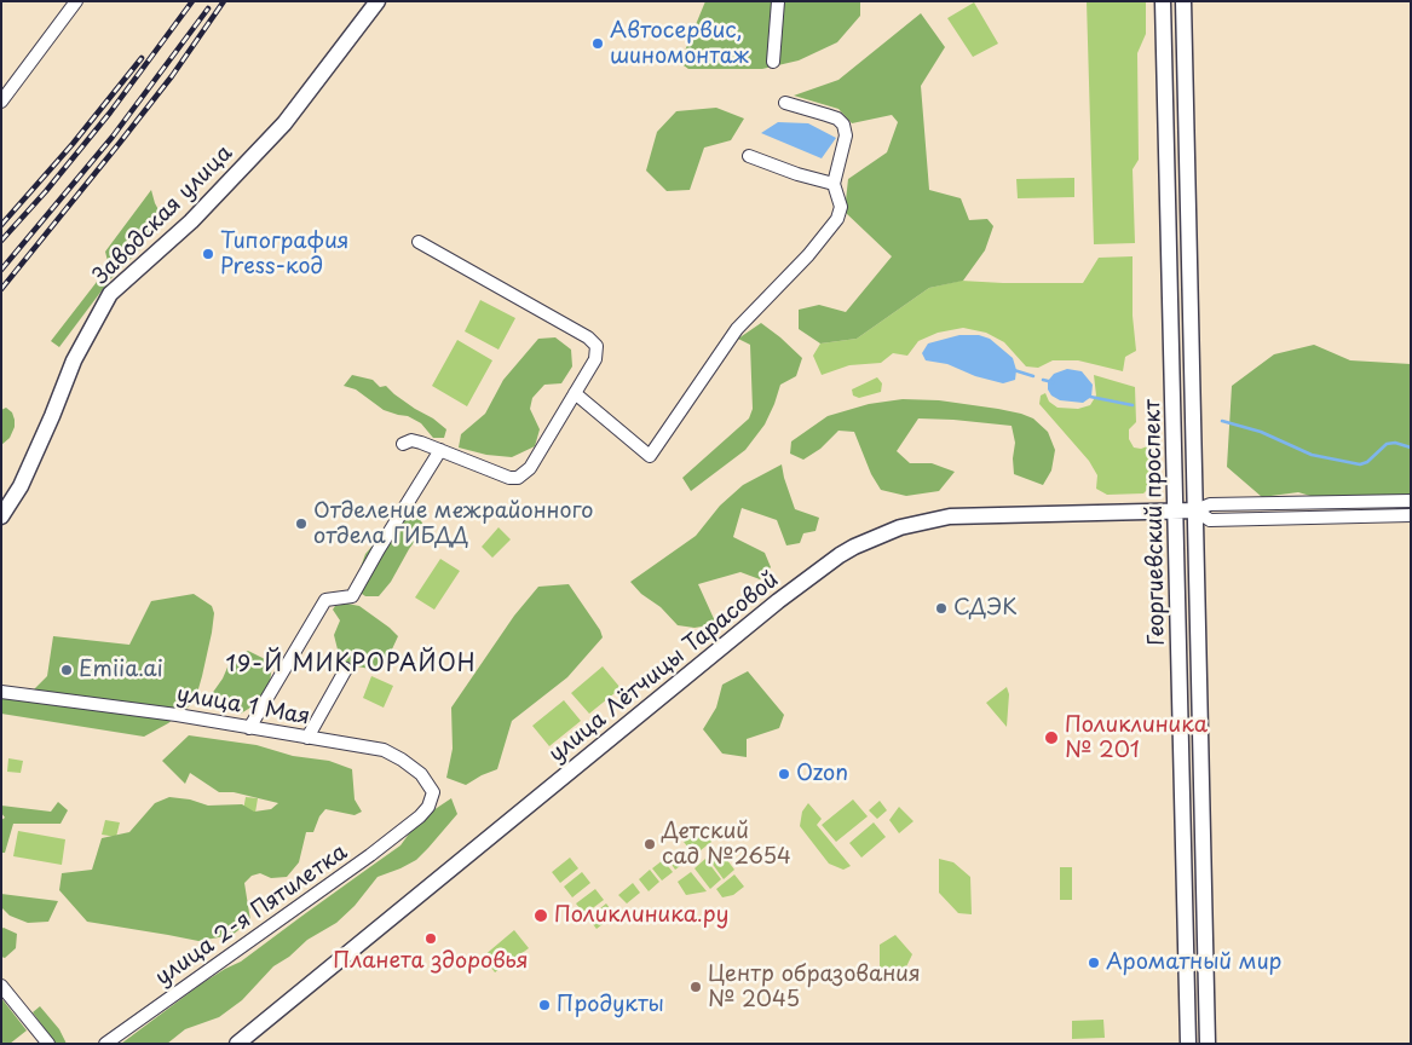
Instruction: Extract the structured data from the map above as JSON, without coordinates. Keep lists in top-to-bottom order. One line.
{"streets":{"main road":["Заводская улица","Георгиевский проспект","улица Лётчицы Тарасовой"],"street":["улица 1 Мая","улица 2-я Пятилетка"]},"crossings":[["Георгиевский проспект","улица Лётчицы Тарасовой"],["улица 1 Мая","улица 2-я Пятилетка"]],"districts":["19-Й МИКРОРАЙОН"],"places":["Автосервис, шиномонтаж","Типография Press-код","Отделение межрайонного отдела ГИБДД","СДЭК","Emiia.ai","Поликлиника № 201","Ozon","Детский сад №2654","Поликлиника.ру","Планета здоровья","Ароматный мир","Центр образования № 2045","Продукты"]}
